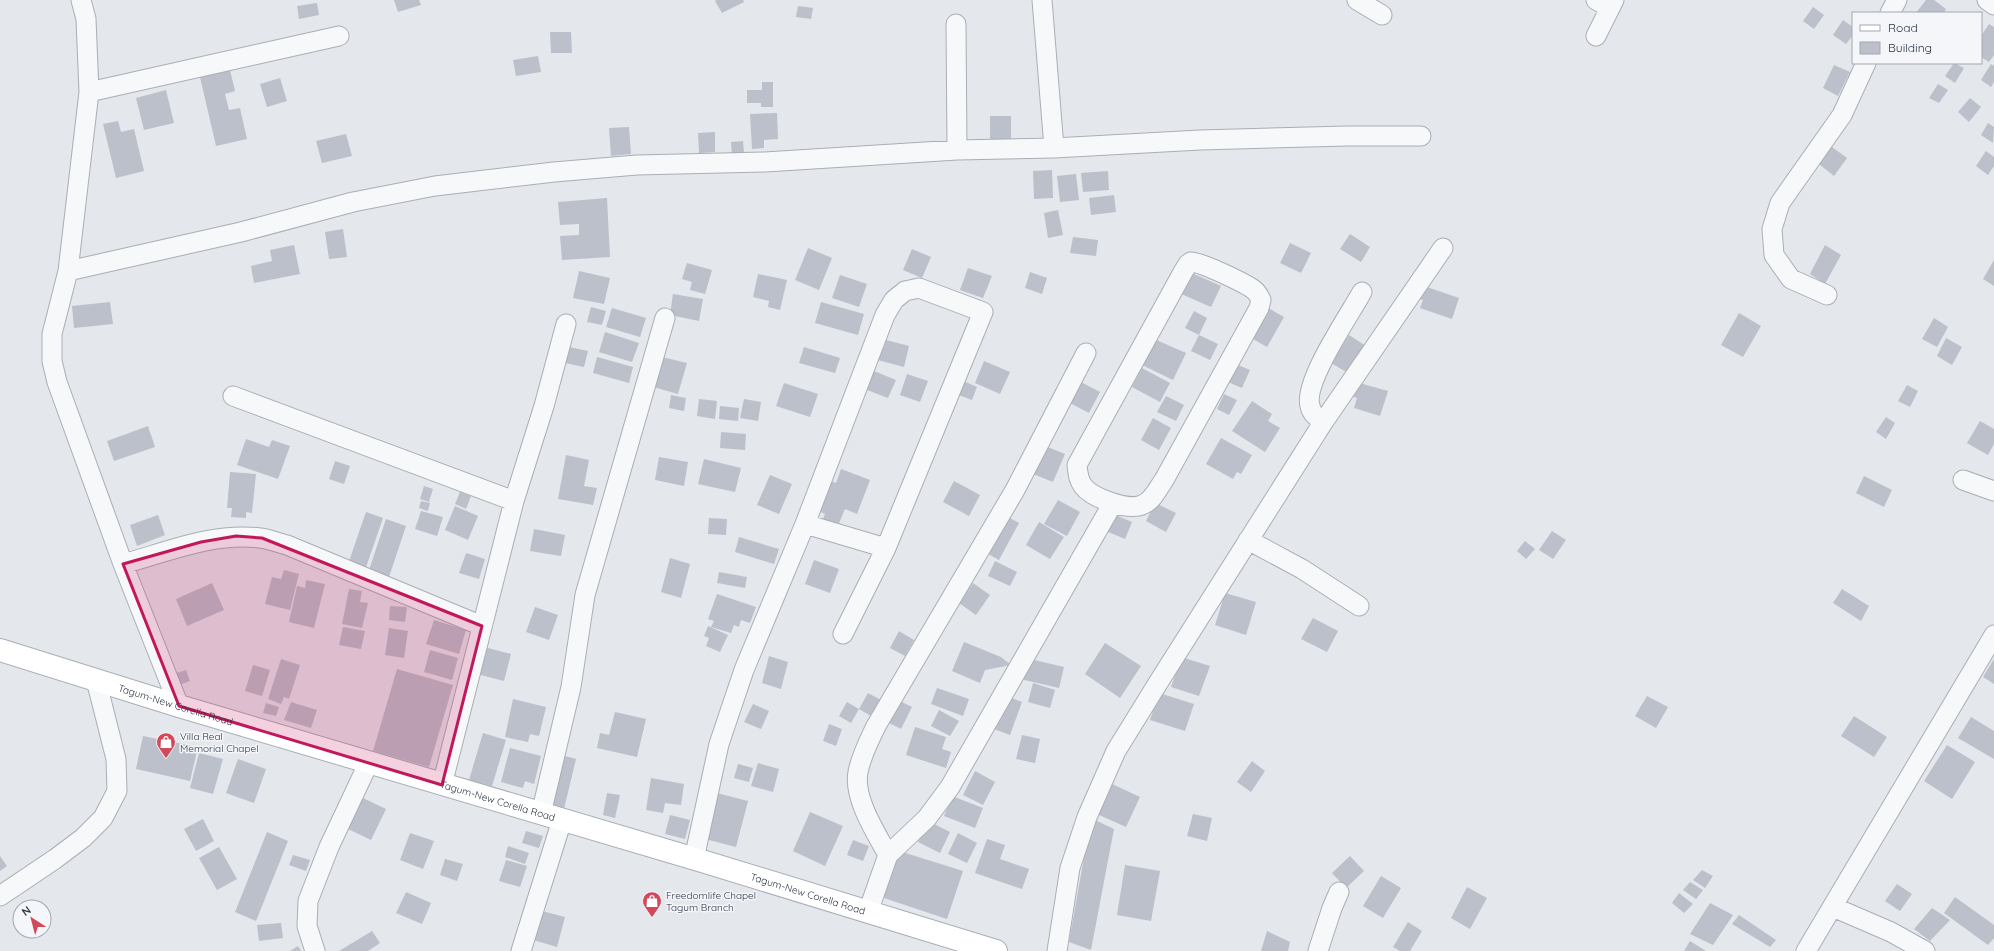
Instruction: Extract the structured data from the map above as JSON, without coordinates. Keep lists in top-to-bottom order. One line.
{"streets":{"main road":["Tagum-New Corella Road"]},"places":{"shop":["Villa Real Memorial Chapel","Freedomlife Chapel Tagum Branch"]},"legend":["Road","Building"],"north":"top left"}
